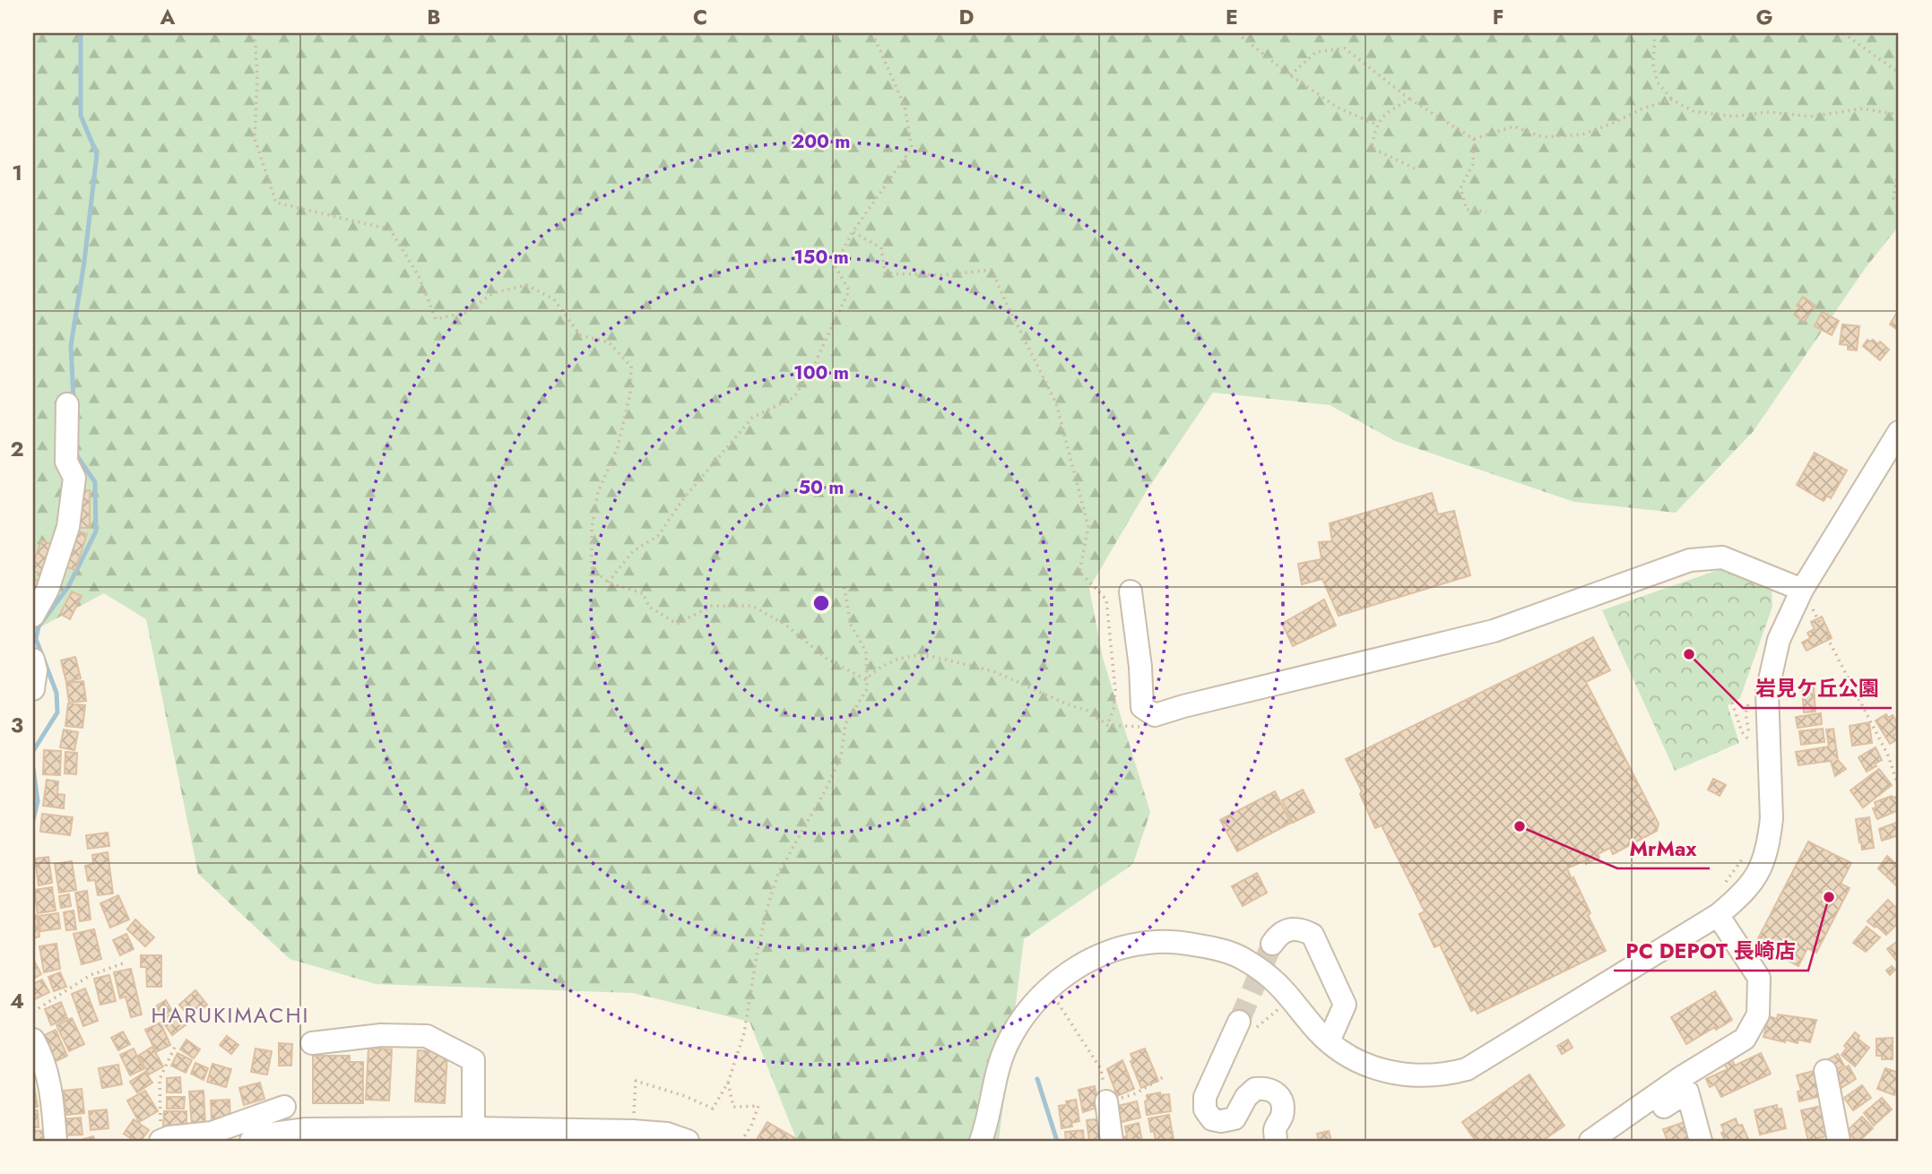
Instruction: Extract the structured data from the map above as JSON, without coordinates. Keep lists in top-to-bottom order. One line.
{"districts":["HARUKIMACHI"],"places":["岩見ケ丘公園","MrMax","PC DEPOT 長崎店"],"grid":{"columns":["A","B","C","D","E","F","G"],"rows":["1","2","3","4"]},"rings":["200 m","150 m","100 m","50 m"]}
